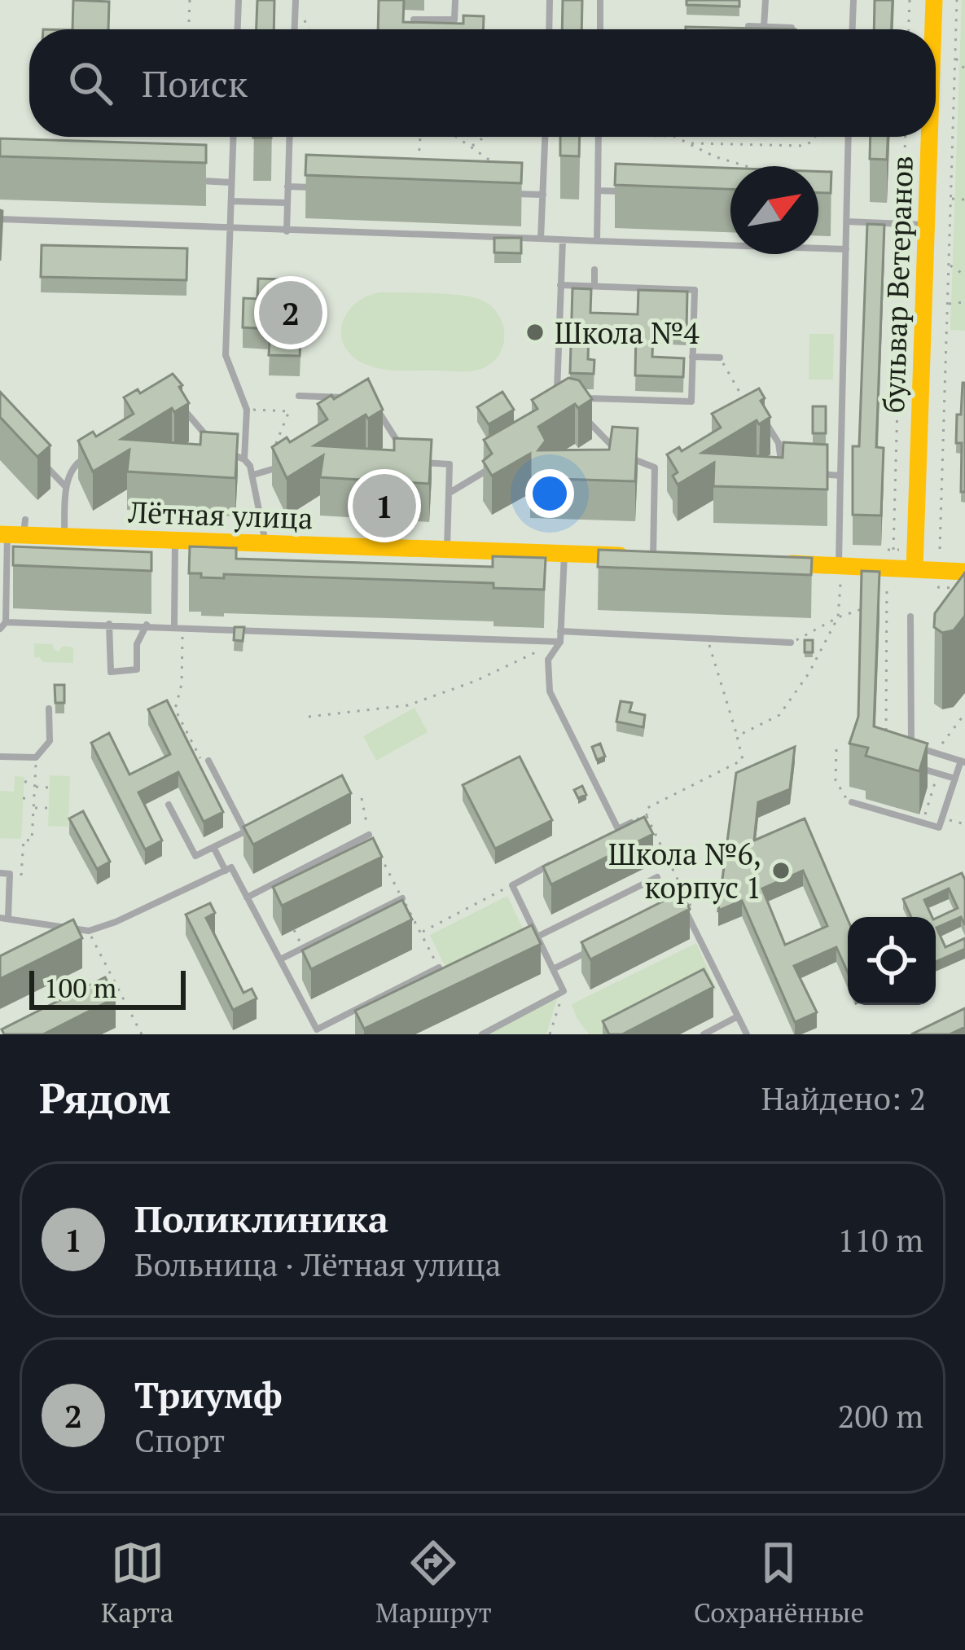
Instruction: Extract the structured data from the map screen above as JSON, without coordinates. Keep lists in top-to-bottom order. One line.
{"streets":{"street":["бульвар Ветеранов","Лётная улица"]},"places":["Школа №4","Школа №6, корпус 1"],"scale_bar":"100 m","north":"top right","page":{"search":"Поиск","pins":["2","1"],"scale":"100 m","heading":["Рядом","Найдено: 2"],"list":[{"mark":"1","name":"Поликлиника","note":"Больница · Лётная улица","value":"110 m"},{"mark":"2","name":"Триумф","note":"Спорт","value":"200 m"}],"nav":["Карта","Маршрут","Сохранённые"]}}
